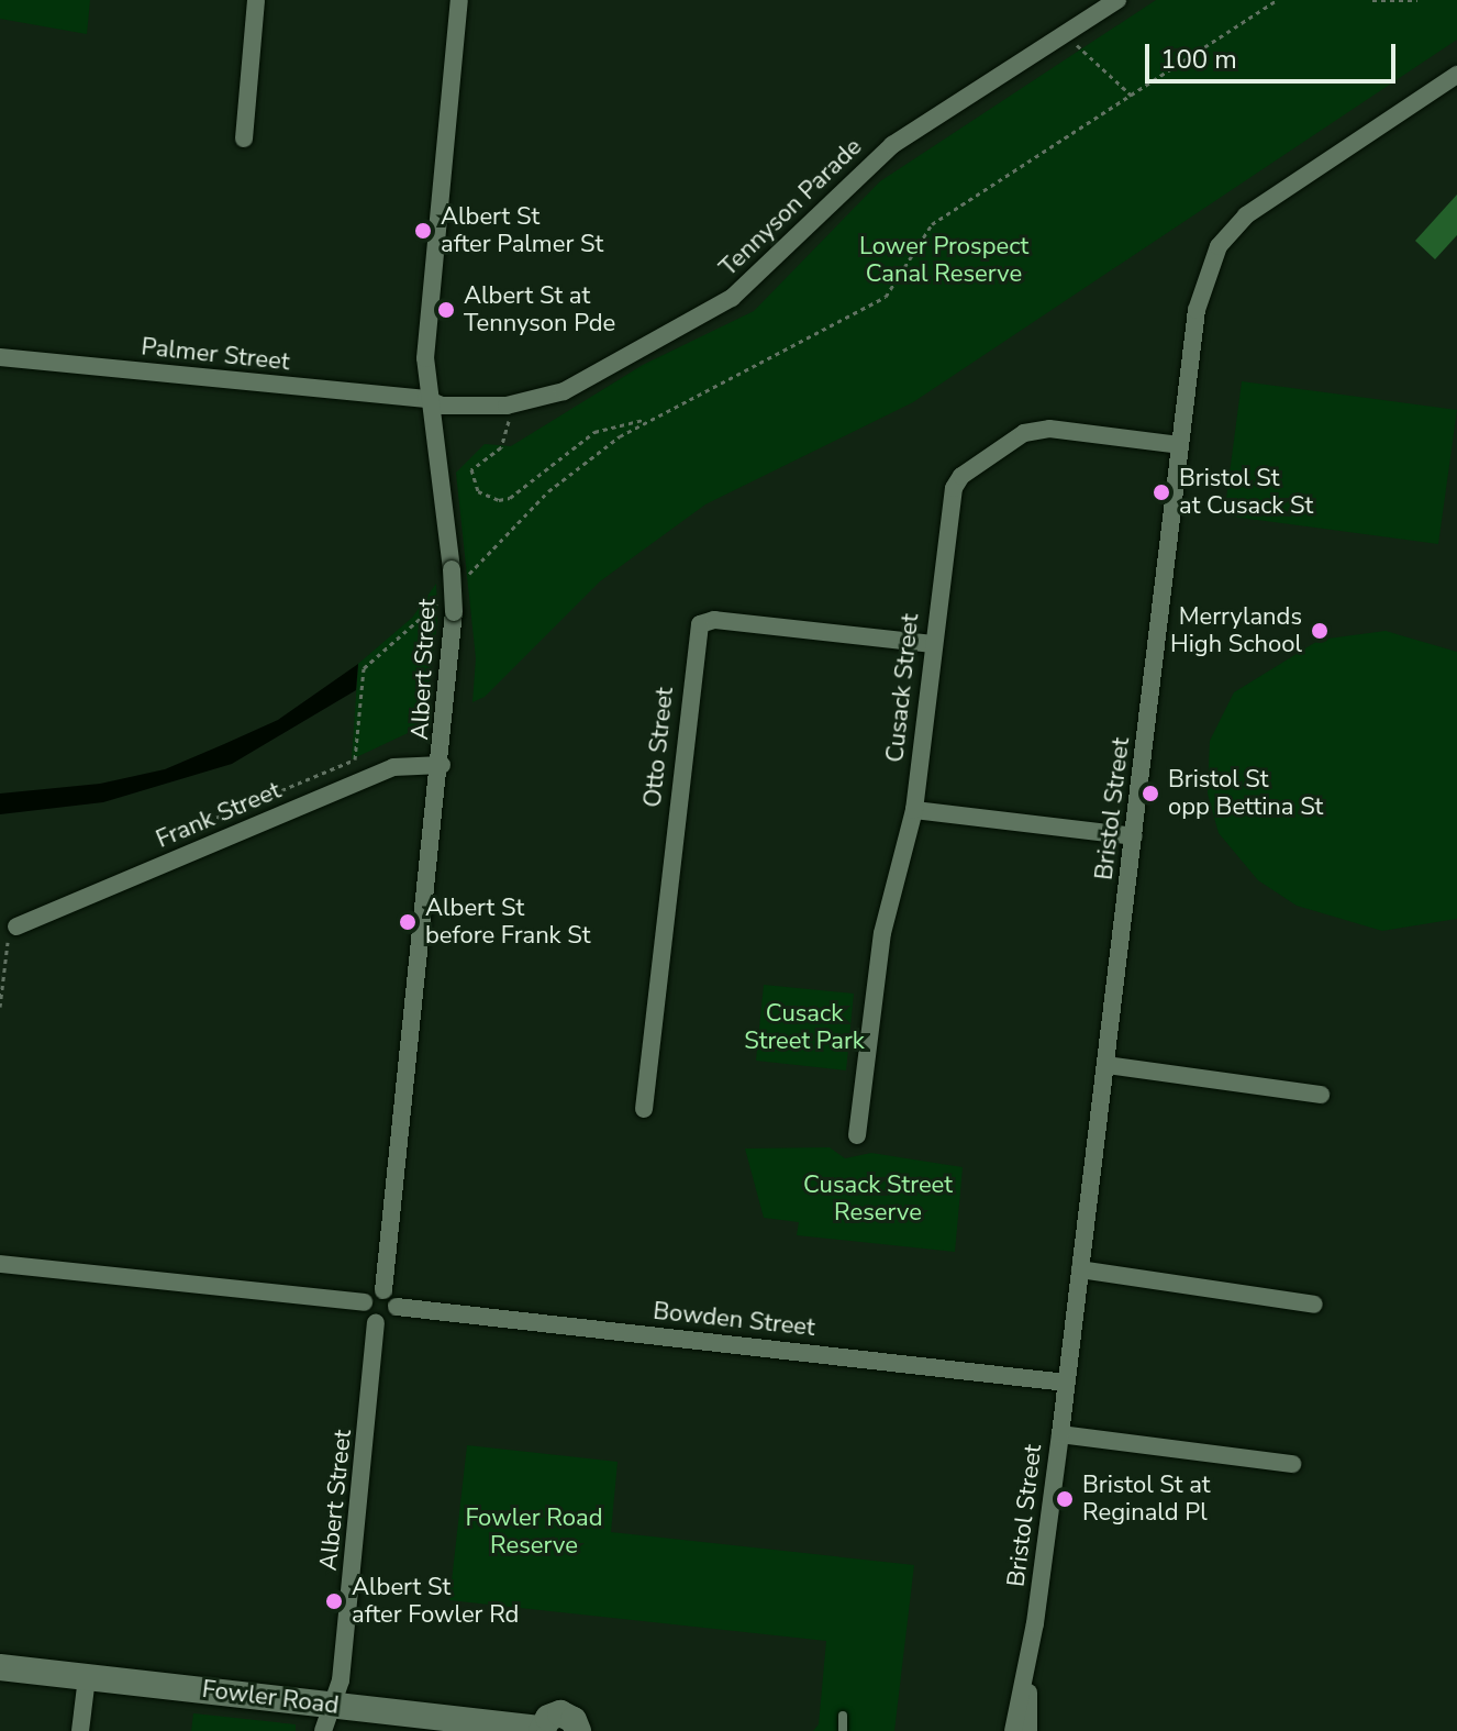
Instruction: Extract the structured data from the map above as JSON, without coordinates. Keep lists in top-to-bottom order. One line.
{"streets":{"main road":["Fowler Road"],"street":["Tennyson Parade","Palmer Street","Albert Street","Cusack Street","Otto Street","Bristol Street","Frank Street","Bowden Street"]},"crossings":[["Tennyson Parade","Palmer Street"],["Tennyson Parade","Albert Street"],["Palmer Street","Albert Street"],["Albert Street","Frank Street"],["Albert Street","Bowden Street"],["Albert Street","Fowler Road"],["Cusack Street","Otto Street"],["Cusack Street","Bristol Street"],["Bristol Street","Bowden Street"]],"parks":["Lower Prospect Canal Reserve","Cusack Street Park","Cusack Street Reserve","Fowler Road Reserve"],"places":["Albert St after Palmer St","Albert St at Tennyson Pde","Bristol St at Cusack St","Merrylands High School","Bristol St opp Bettina St","Albert St before Frank St","Bristol St at Reginald Pl","Albert St after Fowler Rd"],"scale_bar":"100 m"}
